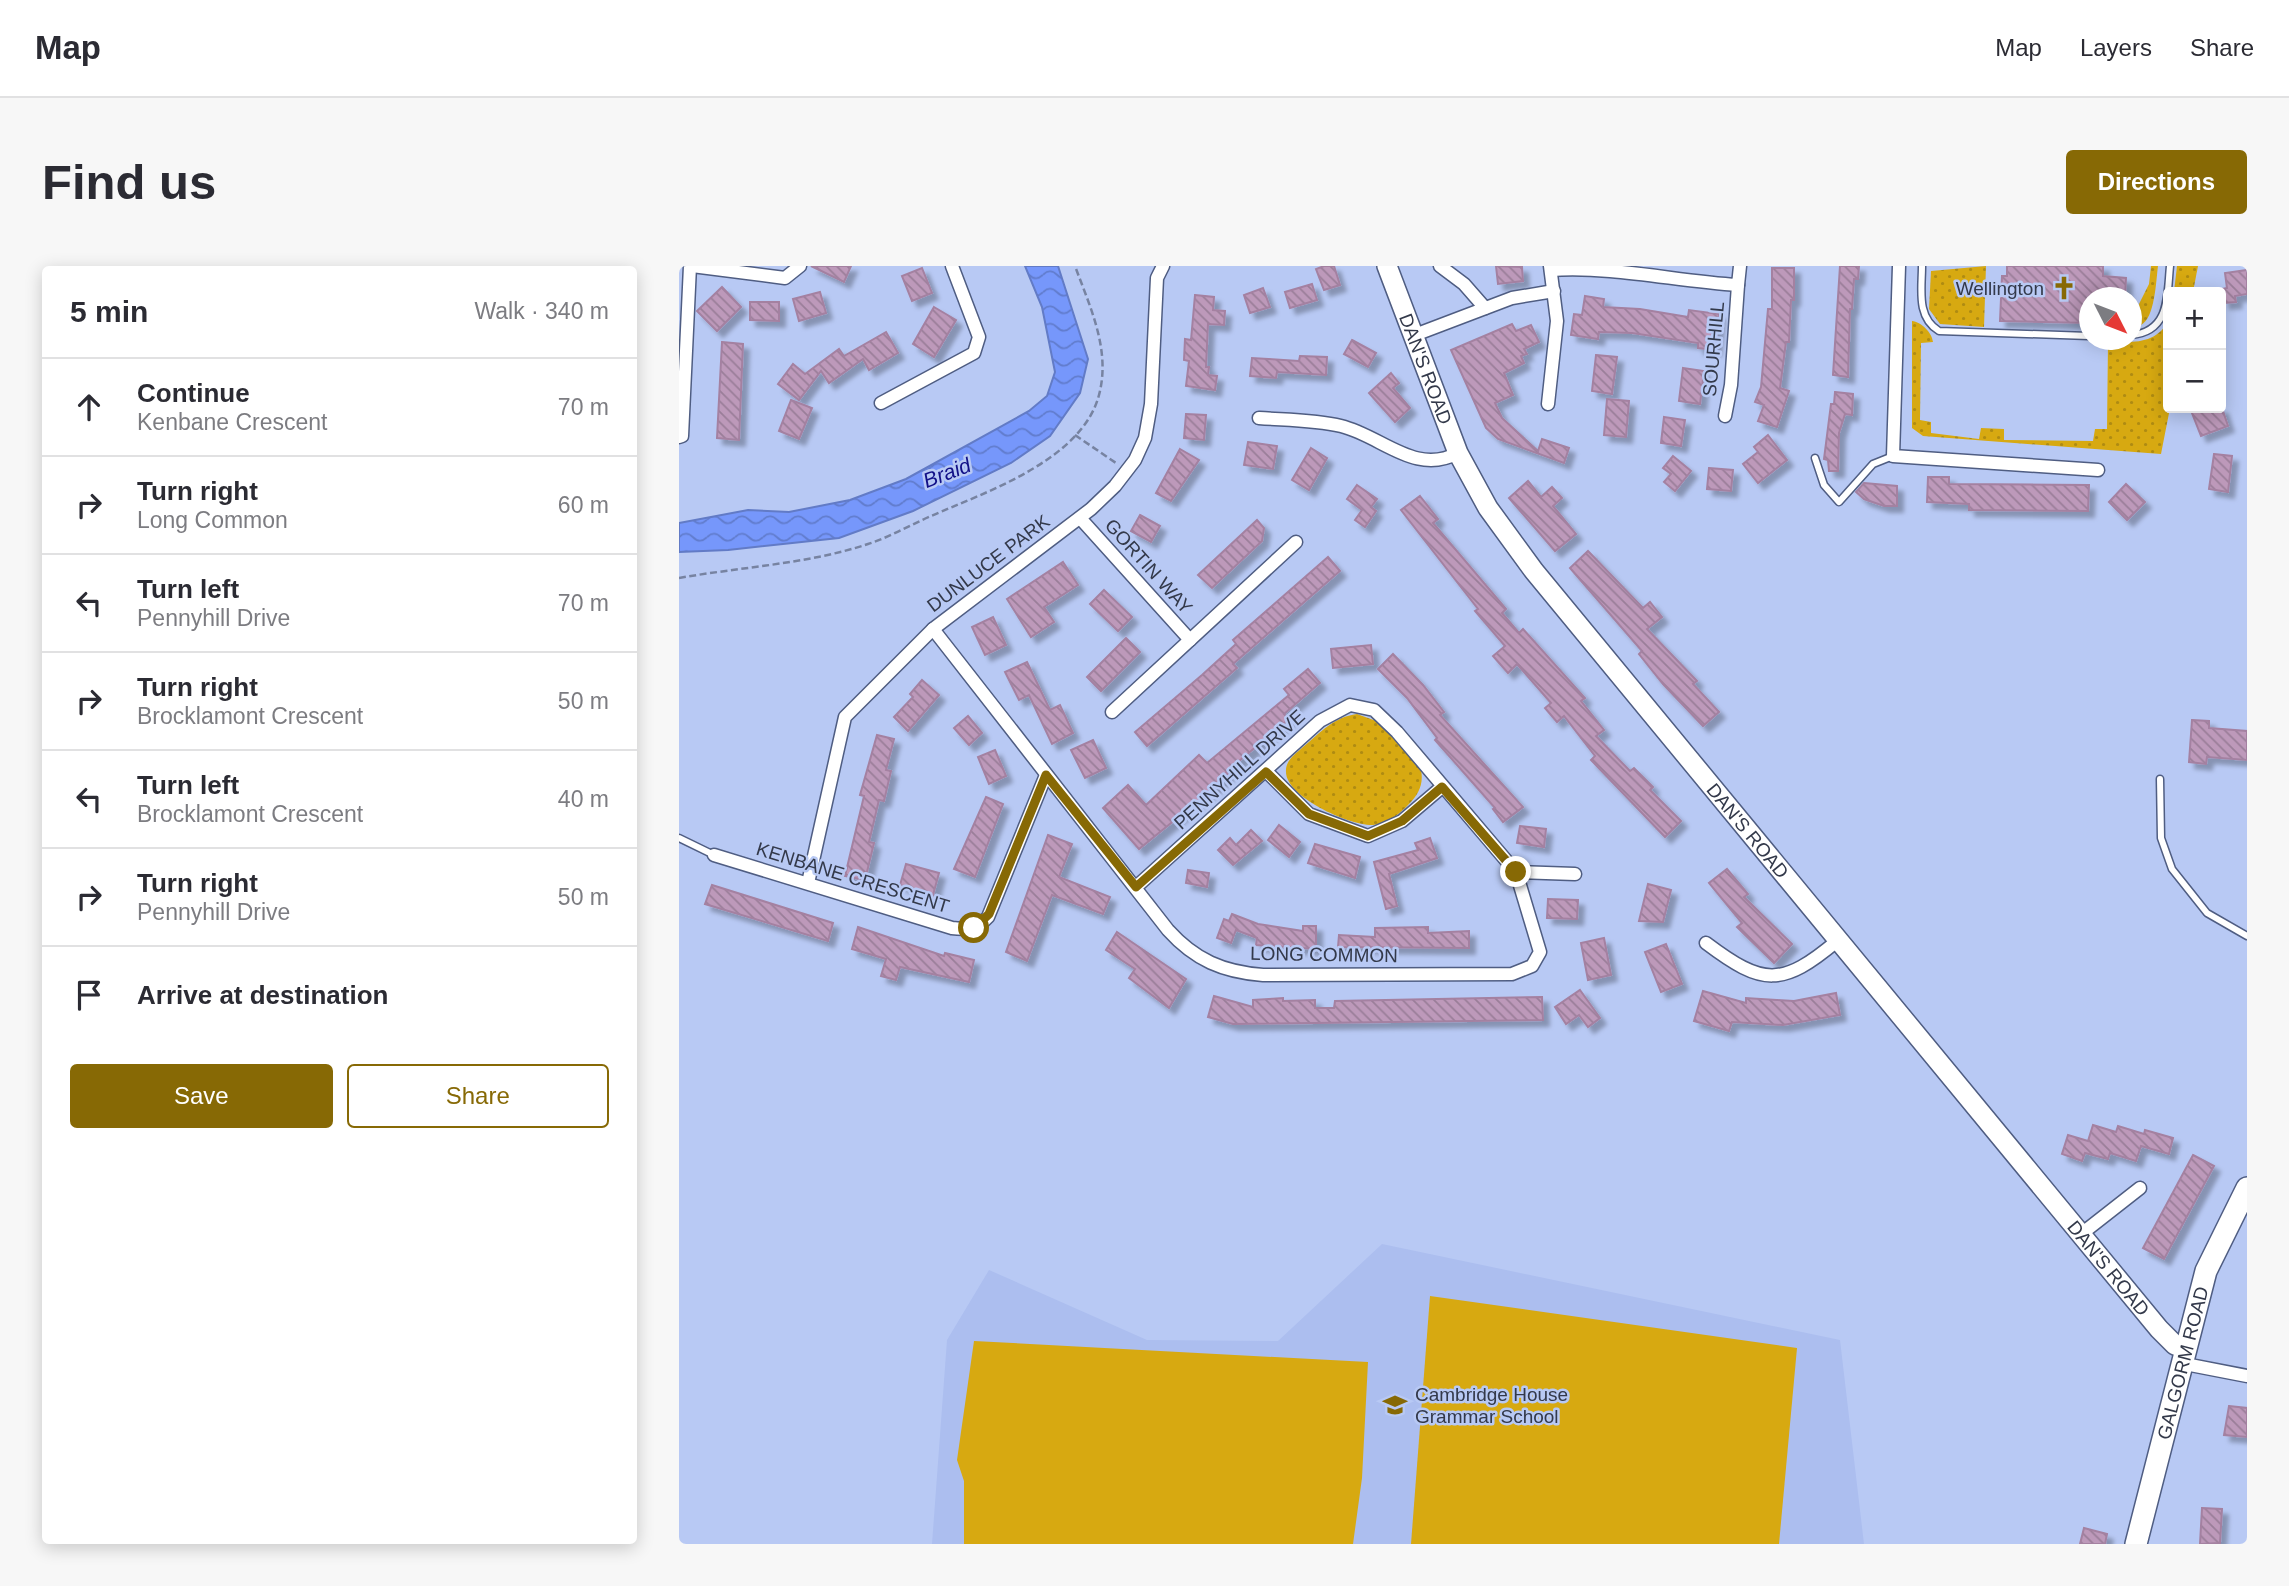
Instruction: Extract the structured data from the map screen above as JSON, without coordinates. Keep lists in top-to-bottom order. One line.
{"streets":{"main road":["GALGORM ROAD"],"street":["SOURHILL","DAN'S ROAD","DUNLUCE PARK","GORTIN WAY","PENNYHILL DRIVE","KENBANE CRESCENT","LONG COMMON"]},"crossings":[["DAN'S ROAD","GALGORM ROAD"],["DUNLUCE PARK","GORTIN WAY"],["DUNLUCE PARK","KENBANE CRESCENT"],["DUNLUCE PARK","LONG COMMON"],["PENNYHILL DRIVE","LONG COMMON"],["KENBANE CRESCENT","LONG COMMON"]],"water":["Braid"],"places":{"church":["Wellington"],"school or university":["Cambridge House Grammar School"]},"north":"bottom right","page":{"header":"Map","nav":["Map","Layers","Share"],"buttons":["Directions",["Save","Share"]],"title":"Find us","heading":["5 min","Walk · 340 m"],"map_buttons":["+","−"],"list":[["Continue","Kenbane Crescent","70 m"],["Turn right","Long Common","60 m"],["Turn left","Pennyhill Drive","70 m"],["Turn right","Brocklamont Crescent","50 m"],["Turn left","Brocklamont Crescent","40 m"],["Turn right","Pennyhill Drive","50 m"],"Arrive at destination"]}}
